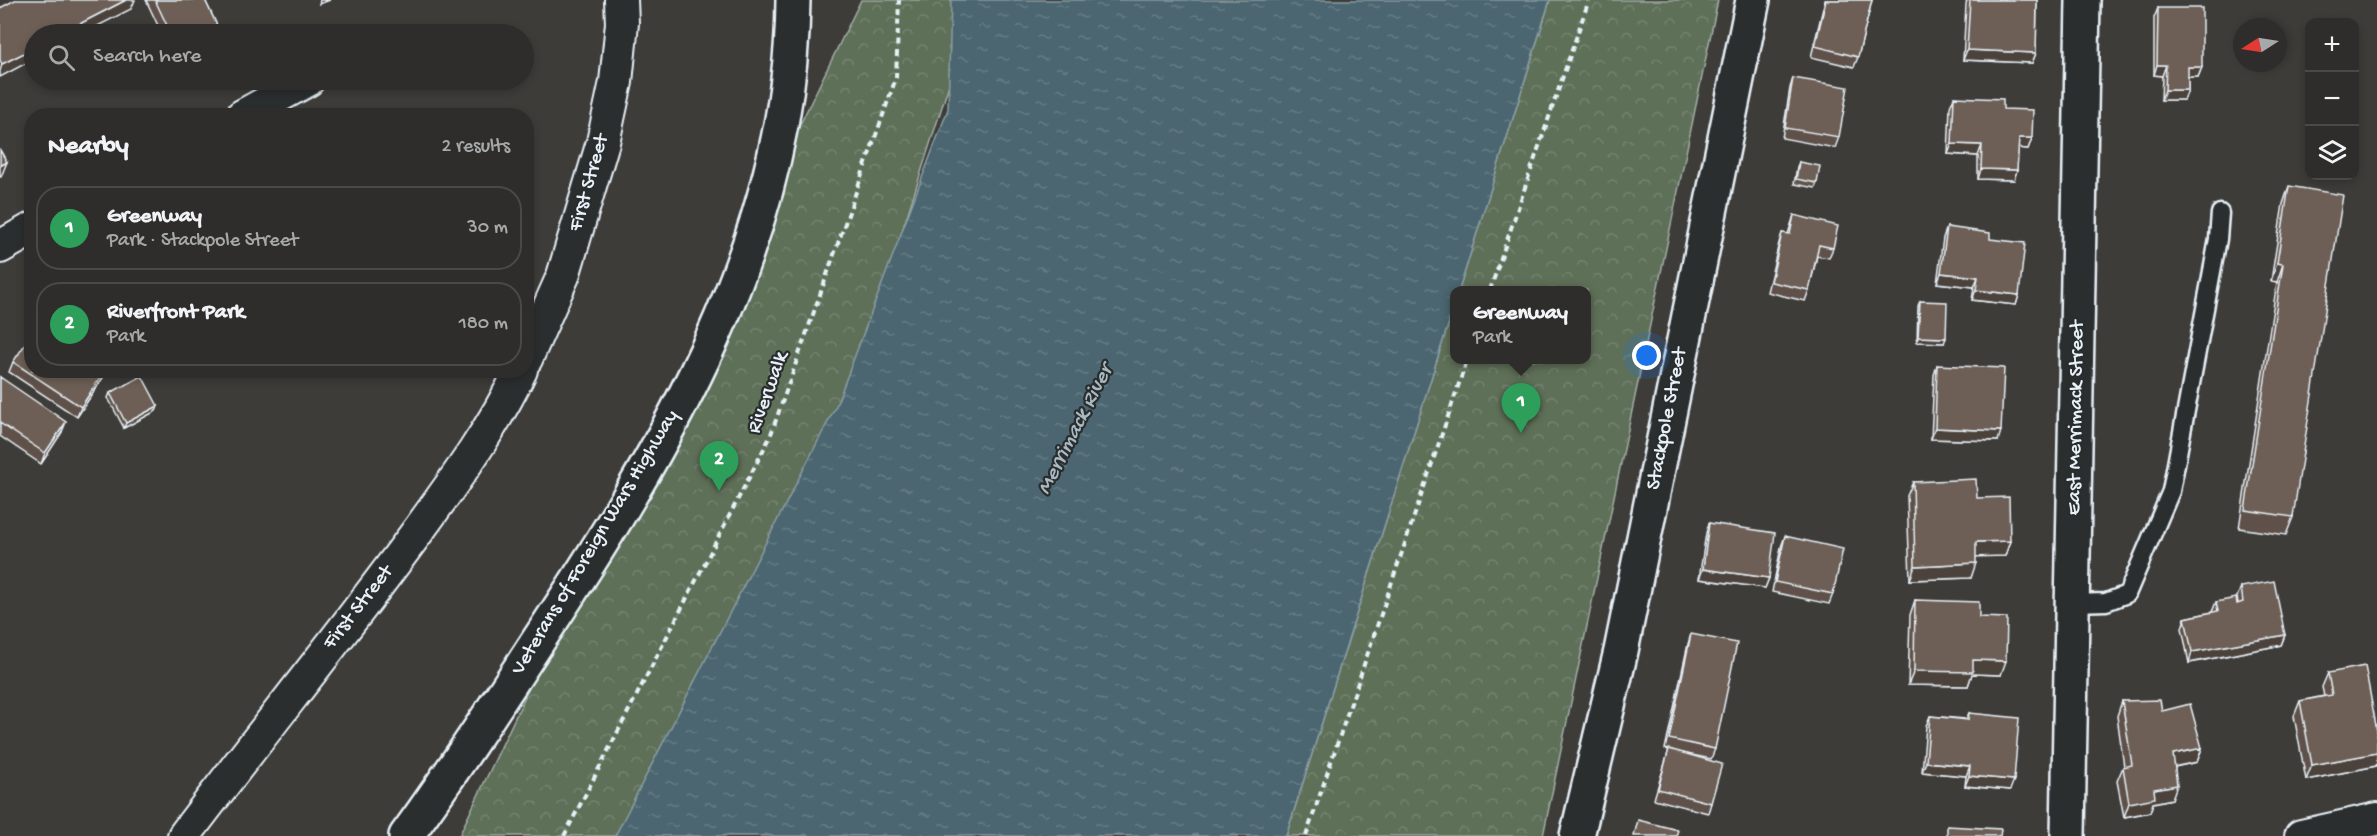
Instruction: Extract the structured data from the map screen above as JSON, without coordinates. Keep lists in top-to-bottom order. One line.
{"streets":{"street":["First Street","East Merrimack Street","Stackpole Street","Veterans of Foreign Wars Highway"],"path":["Riverwalk"]},"water":["Merrimack River"],"north":"left","page":{"map_buttons":["+","−"],"search":"Search here","heading":["Nearby","2 results"],"list":[{"mark":"1","name":"Greenway","note":"Park · Stackpole Street","value":"30 m"},{"mark":"2","name":"Riverfront Park","note":"Park","value":"180 m"}],"popup":["Greenway","Park"],"pins":["1","2"]}}
